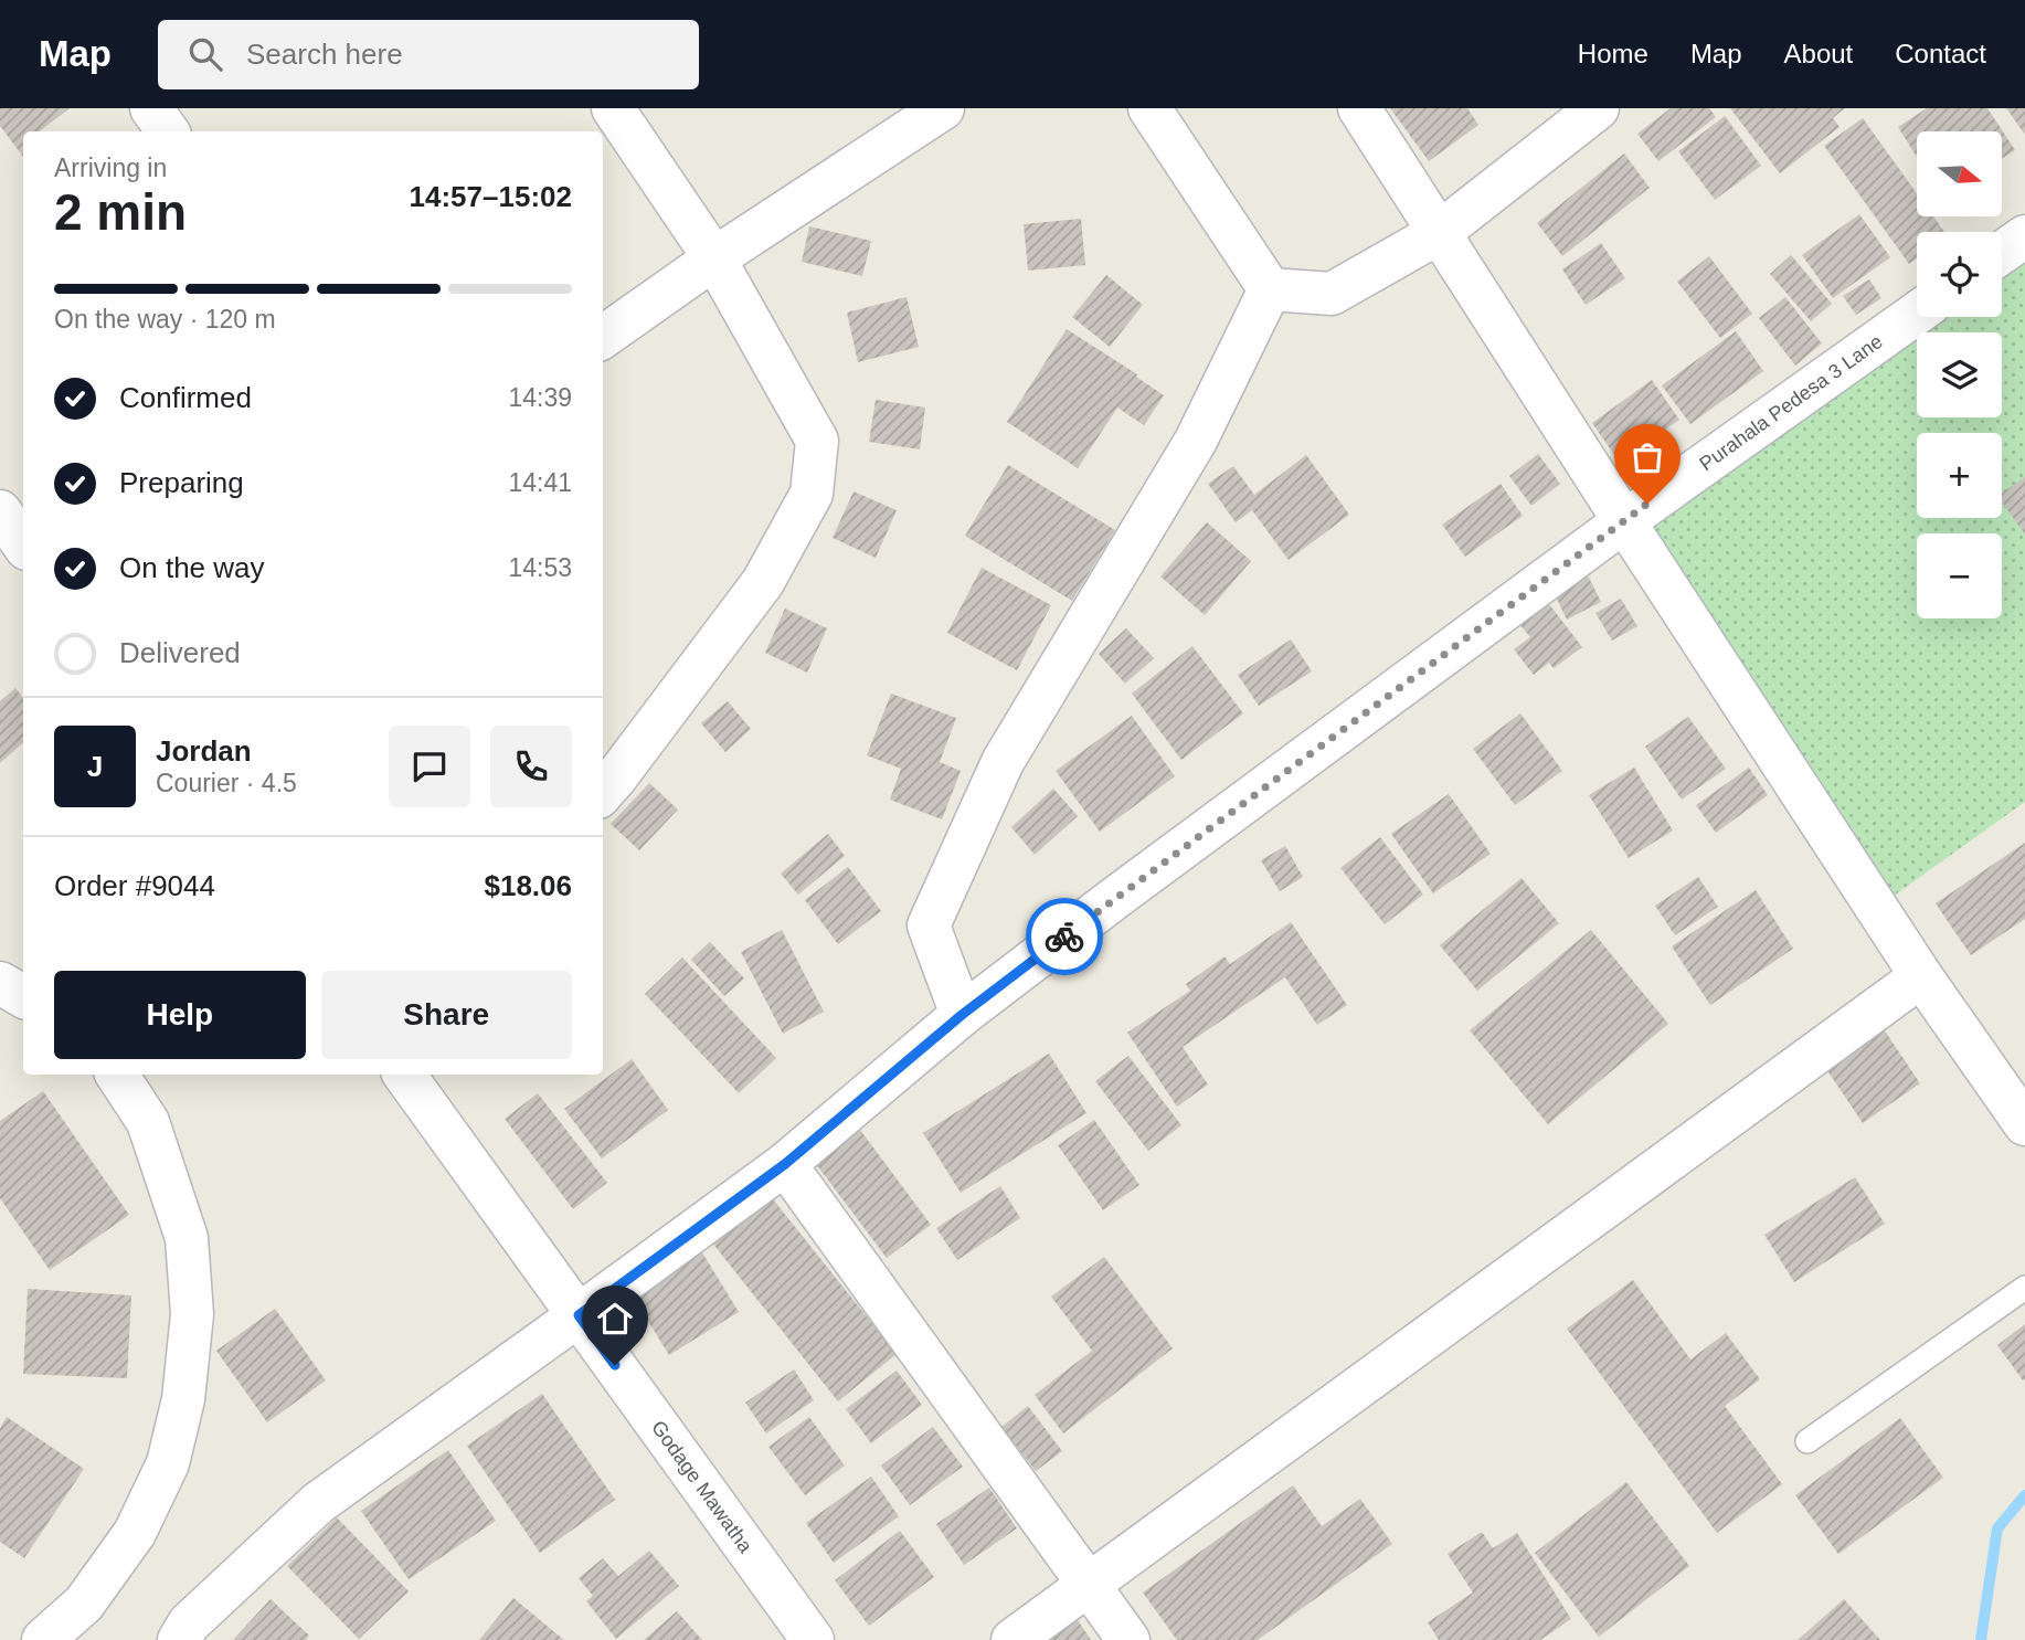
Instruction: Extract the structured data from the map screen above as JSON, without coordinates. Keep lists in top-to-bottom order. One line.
{"streets":{"street":["Purahala Pedesa 3 Lane","Godage Mawatha"]},"crossings":[["Purahala Pedesa 3 Lane","Godage Mawatha"]],"north":"right","page":{"header":"Map","search":"Search here","nav":["Home","Map","About","Contact"],"map_buttons":["+","−"],"heading":["2 min","Arriving in","14:57–15:02"],"panel":["Jordan","Courier · 4.5","Order #9044","$18.06"],"bar":"On the way · 120 m","list":[["Confirmed","14:39"],["Preparing","14:41"],["On the way","14:53"],"Delivered"],"round":"J","buttons":["Help","Share"]}}
